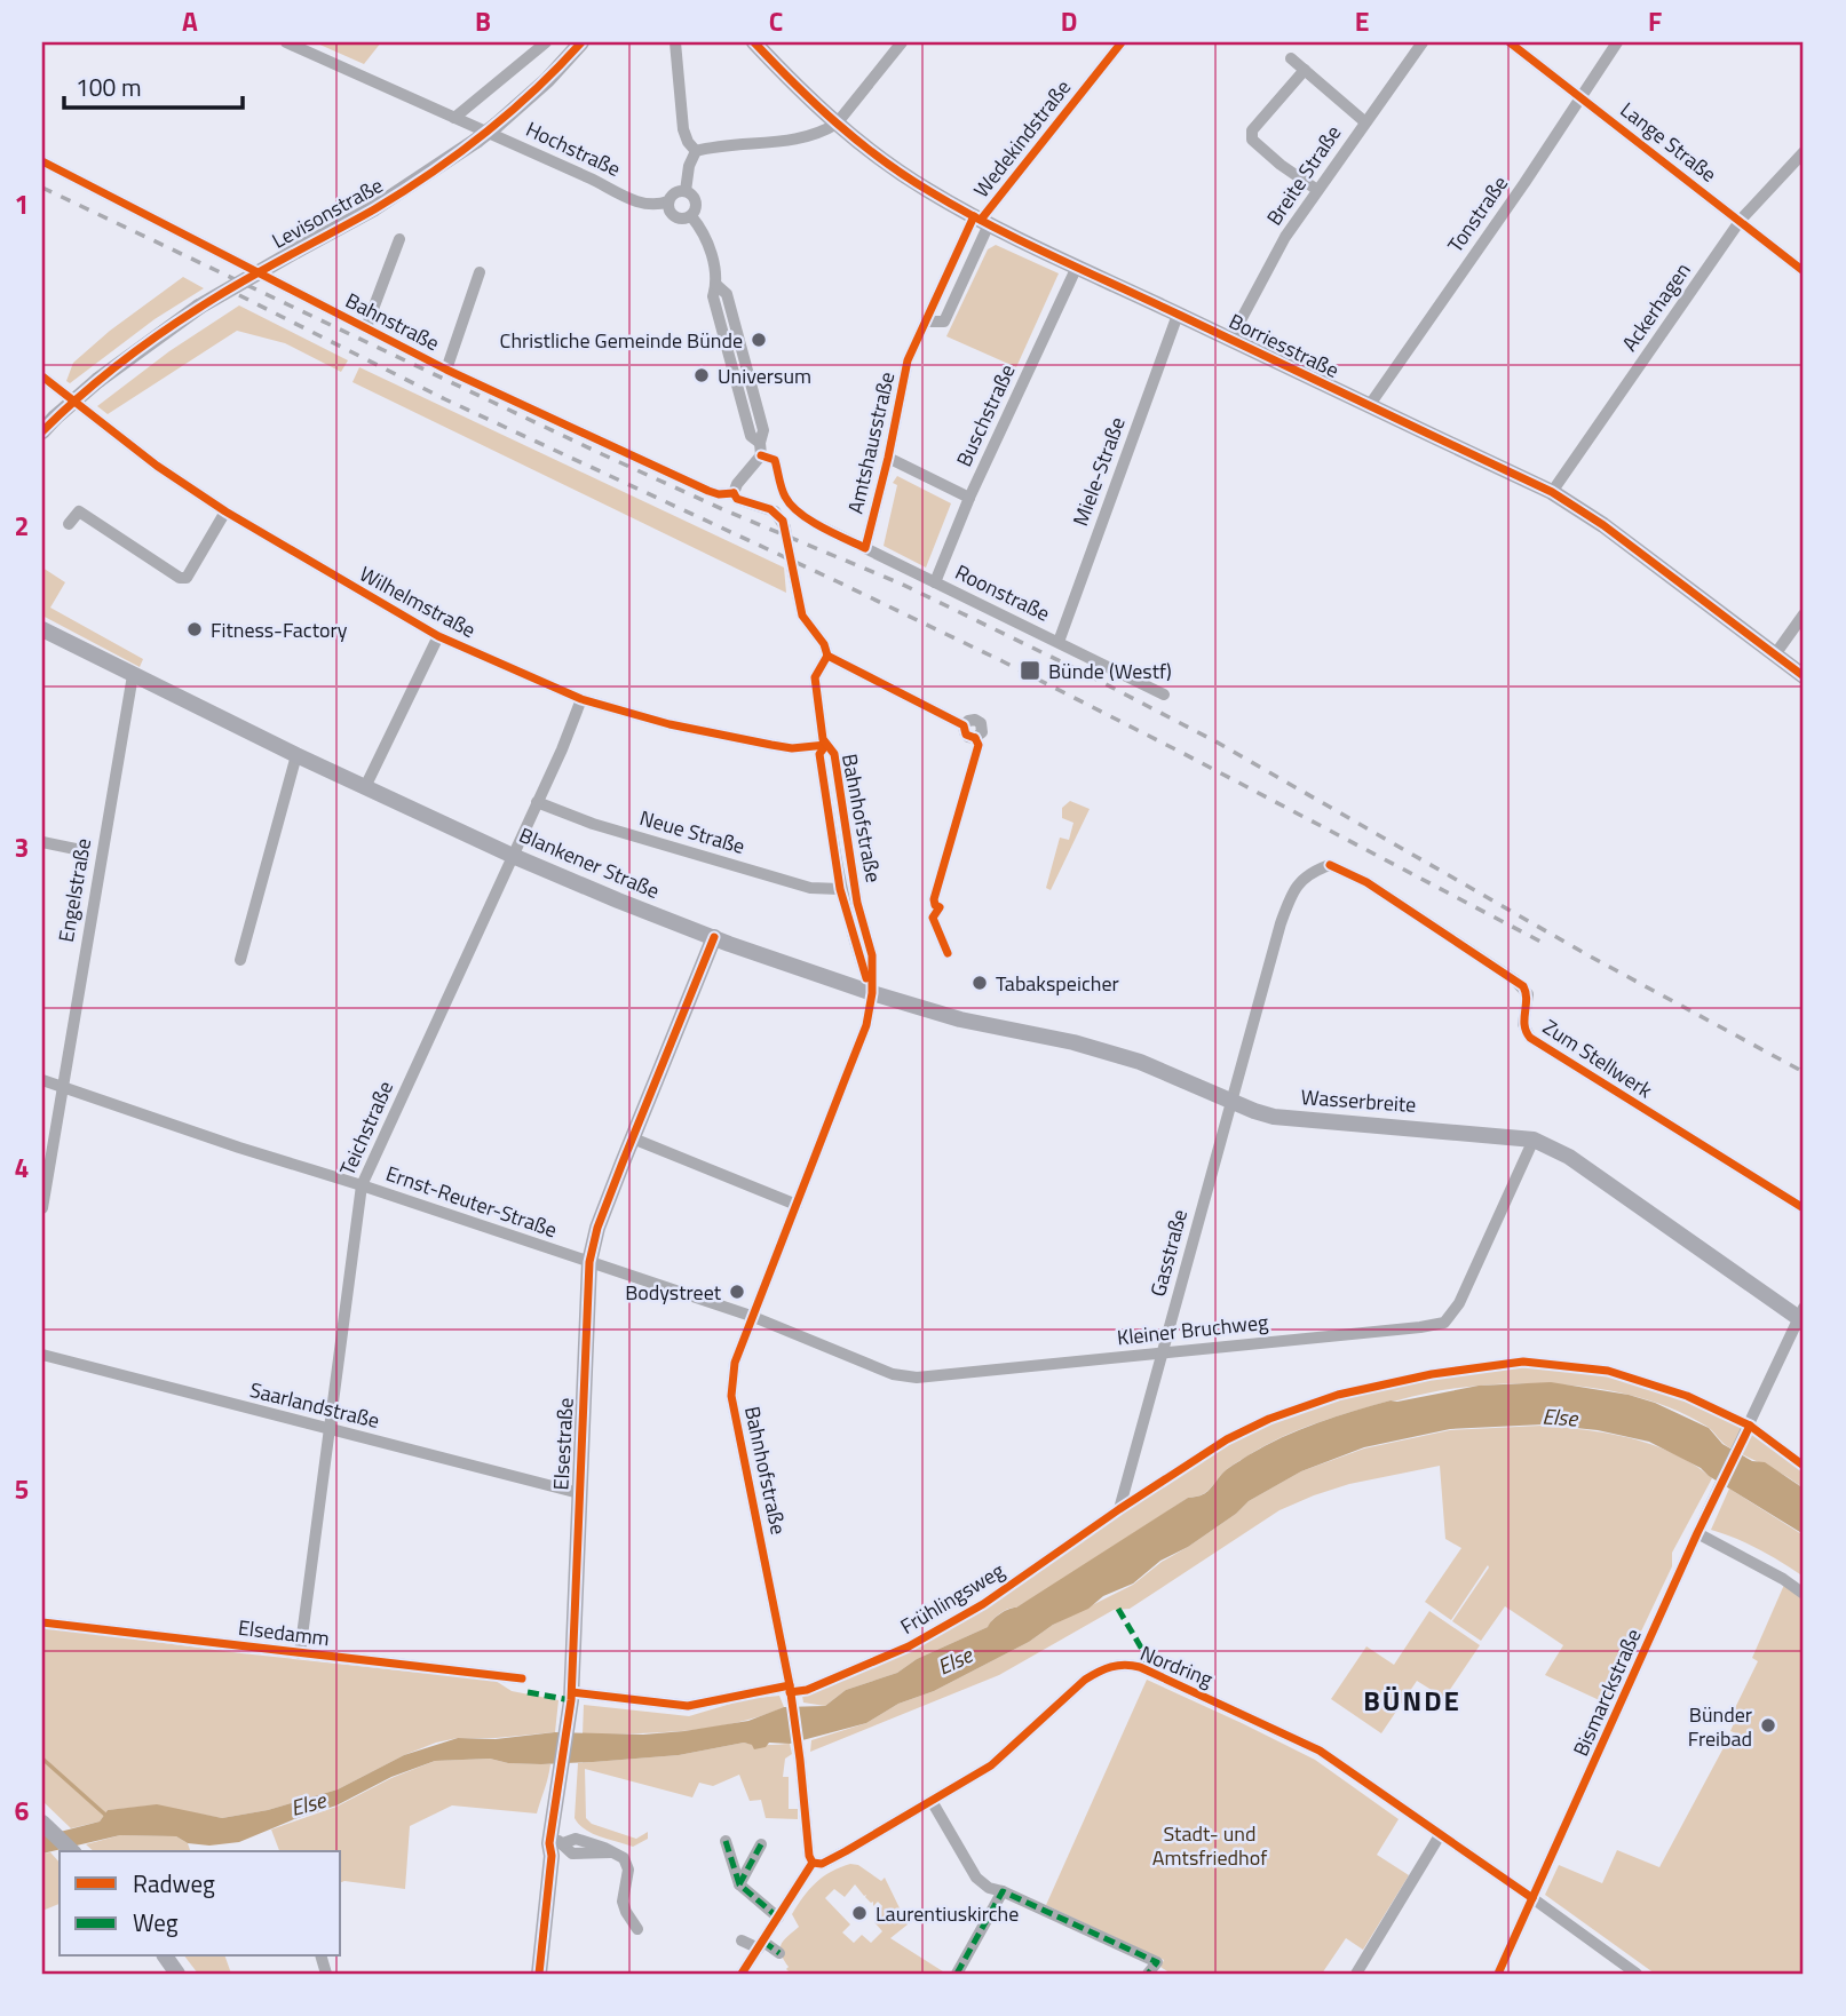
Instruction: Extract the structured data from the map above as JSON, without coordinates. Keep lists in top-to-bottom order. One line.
{"streets":{"main road":["Levisonstraße","Borriesstraße","Blankener Straße","Wasserbreite","Elsestraße"],"street":["Wedekindstraße","Lange Straße","Hochstraße","Breite Straße","Tonstraße","Ackerhagen","Bahnstraße","Buschstraße","Amtshausstraße","Miele-Straße","Roonstraße","Wilhelmstraße","Bahnhofstraße","Neue Straße","Engelstraße","Zum Stellwerk","Teichstraße","Ernst-Reuter-Straße","Gasstraße","Kleiner Bruchweg","Saarlandstraße","Frühlingsweg","Elsedamm","Nordring","Bismarckstraße"]},"crossings":[["Wedekindstraße","Borriesstraße"],["Wedekindstraße","Amtshausstraße"],["Lange Straße","Tonstraße"],["Lange Straße","Ackerhagen"],["Breite Straße","Borriesstraße"],["Tonstraße","Borriesstraße"],["Ackerhagen","Borriesstraße"],["Borriesstraße","Buschstraße"],["Borriesstraße","Amtshausstraße"],["Borriesstraße","Miele-Straße"],["Buschstraße","Roonstraße"],["Amtshausstraße","Roonstraße"],["Miele-Straße","Roonstraße"],["Wilhelmstraße","Bahnhofstraße"],["Wilhelmstraße","Teichstraße"],["Bahnhofstraße","Neue Straße"],["Bahnhofstraße","Blankener Straße"],["Bahnhofstraße","Wasserbreite"],["Bahnhofstraße","Ernst-Reuter-Straße"],["Bahnhofstraße","Kleiner Bruchweg"],["Bahnhofstraße","Frühlingsweg"],["Bahnhofstraße","Nordring"],["Neue Straße","Teichstraße"],["Blankener Straße","Engelstraße"],["Blankener Straße","Wasserbreite"],["Blankener Straße","Teichstraße"],["Blankener Straße","Elsestraße"],["Engelstraße","Ernst-Reuter-Straße"],["Zum Stellwerk","Wasserbreite"],["Zum Stellwerk","Gasstraße"],["Wasserbreite","Gasstraße"],["Wasserbreite","Kleiner Bruchweg"],["Wasserbreite","Bismarckstraße"],["Teichstraße","Ernst-Reuter-Straße"],["Teichstraße","Saarlandstraße"],["Teichstraße","Elsedamm"],["Ernst-Reuter-Straße","Kleiner Bruchweg"],["Ernst-Reuter-Straße","Elsestraße"],["Gasstraße","Kleiner Bruchweg"],["Gasstraße","Frühlingsweg"],["Saarlandstraße","Elsestraße"],["Nordring","Bismarckstraße"]],"districts":["BÜNDE"],"water":["Else"],"parks":["Stadt- und Amtsfriedhof"],"places":{"other":["Christliche Gemeinde Bünde","Universum","Fitness-Factory","Tabakspeicher","Bodystreet","Bünder Freibad","Laurentiuskirche"],"transit":["Bünde (Westf)"]},"legend":["Radweg","Weg"],"scale_bar":"100 m","grid":{"columns":["A","B","C","D","E","F"],"rows":["1","2","3","4","5","6"]}}
